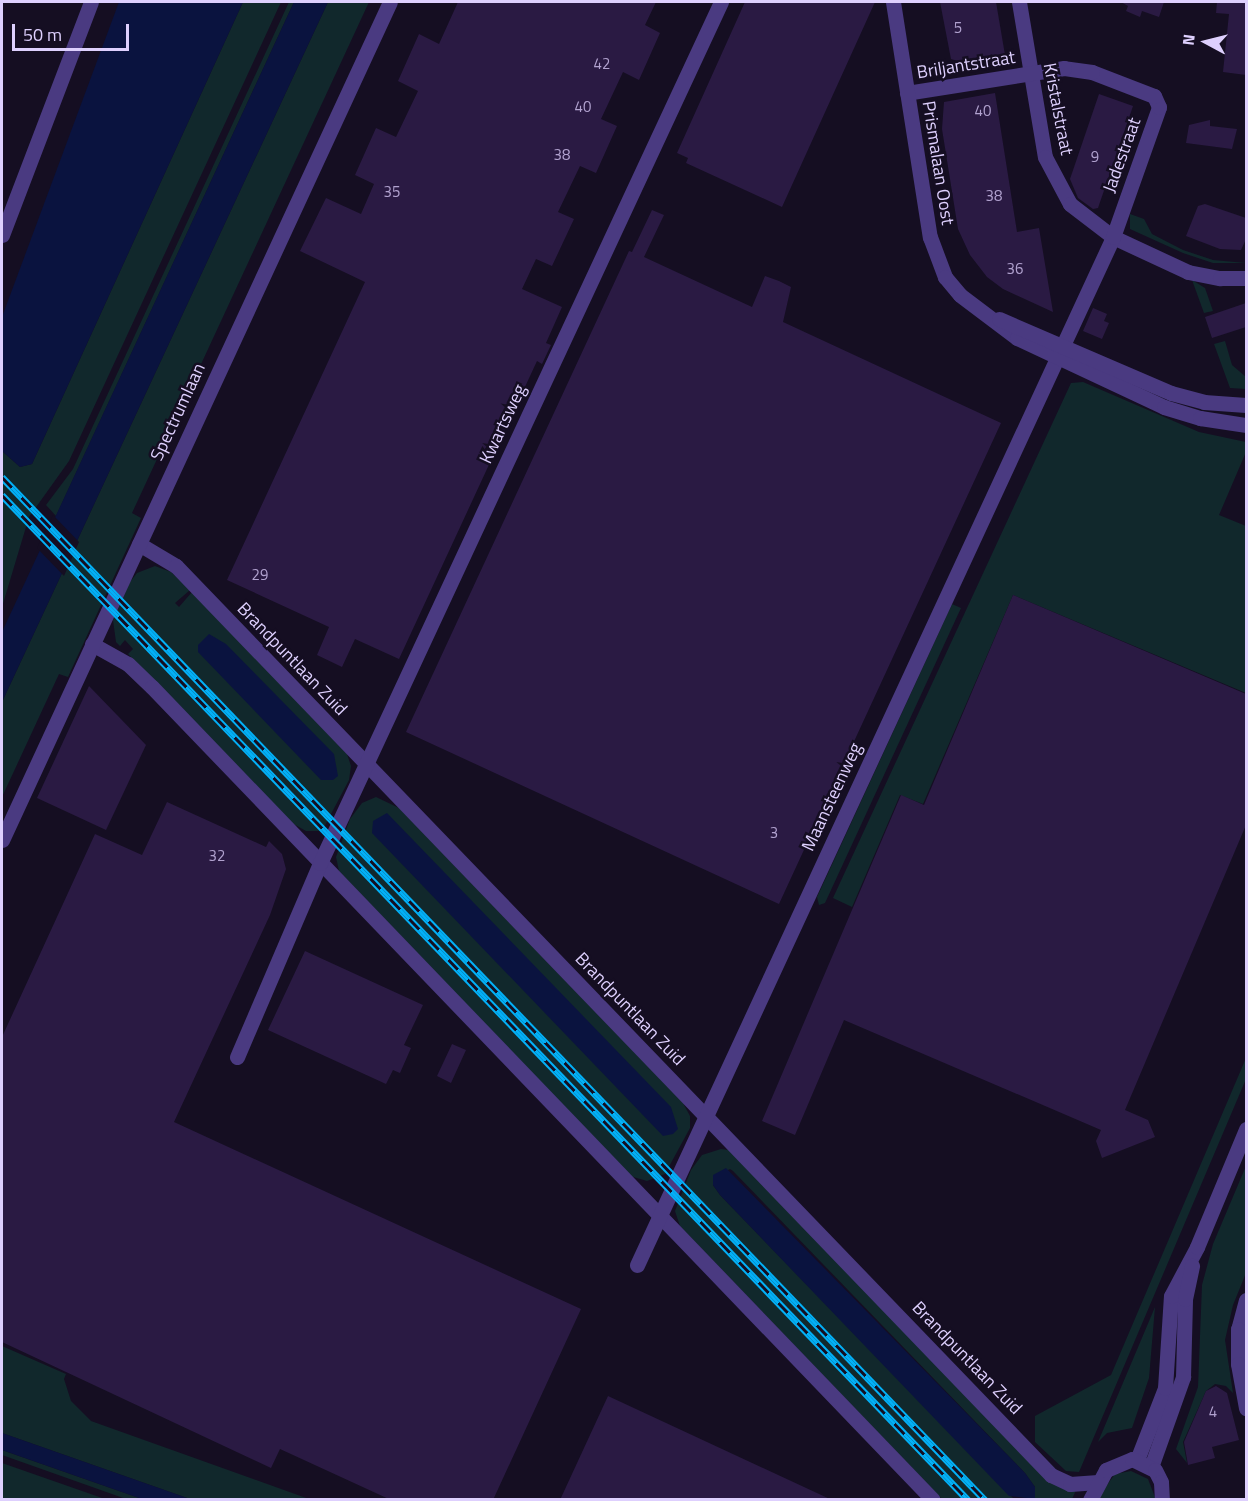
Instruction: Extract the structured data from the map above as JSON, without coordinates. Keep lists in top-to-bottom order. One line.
{"streets":{"street":["Briljantstraat","Kristalstraat","Jadestraat","Prismalaan Oost","Spectrumlaan","Kwartsweg","Brandpuntlaan Zuid","Maansteenweg"]},"crossings":[["Briljantstraat","Kristalstraat"],["Briljantstraat","Jadestraat"],["Briljantstraat","Prismalaan Oost"],["Kristalstraat","Jadestraat"],["Jadestraat","Prismalaan Oost"],["Jadestraat","Maansteenweg"],["Prismalaan Oost","Maansteenweg"],["Spectrumlaan","Brandpuntlaan Zuid"],["Kwartsweg","Brandpuntlaan Zuid"],["Brandpuntlaan Zuid","Maansteenweg"]],"house_numbers":["5","42","40","40","38","9","35","38","36","29","3","32","4"],"scale_bar":"50 m","north":"left"}
